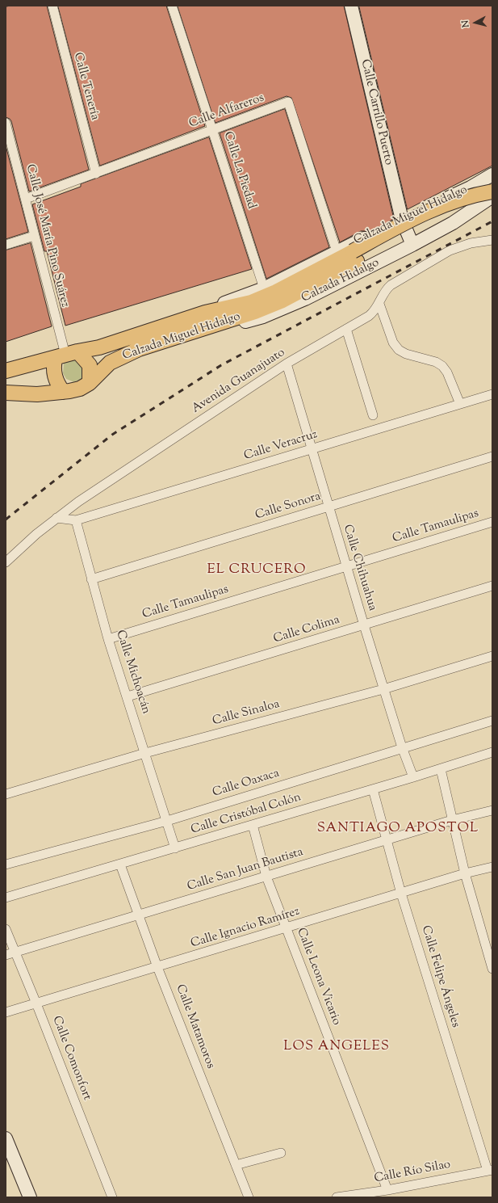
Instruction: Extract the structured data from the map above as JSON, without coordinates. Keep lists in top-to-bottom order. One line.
{"streets":{"main road":["Calzada Miguel Hidalgo"],"street":["Calle Tenería","Calle Alfareros","Calle Carrillo Puerto","Calle La Piedad","Calle José María Pino Suárez","Calzada Hidalgo","Avenida Guanajuato","Calle Veracruz","Calle Sonora","Calle Tamaulipas","Calle Chihuahua","Calle Colima","Calle Michoacán","Calle Sinaloa","Calle Oaxaca","Calle Cristóbal Colón","Calle San Juan Bautista","Calle Ignacio Ramírez","Calle Leona Vicario","Calle Felipe Ángeles","Calle Matamoros","Calle Comonfort","Calle Río Silao"]},"crossings":[["Calle Tenería","Calle Alfareros"],["Calle Alfareros","Calle La Piedad"],["Calle Alfareros","Calzada Miguel Hidalgo"],["Calle Alfareros","Calle José María Pino Suárez"],["Calle Carrillo Puerto","Calzada Miguel Hidalgo"],["Calle Carrillo Puerto","Calzada Hidalgo"],["Calle La Piedad","Calzada Miguel Hidalgo"],["Calzada Miguel Hidalgo","Calle José María Pino Suárez"],["Calzada Miguel Hidalgo","Calzada Hidalgo"],["Avenida Guanajuato","Calle Chihuahua"],["Calle Veracruz","Calle Chihuahua"],["Calle Veracruz","Calle Michoacán"],["Calle Sonora","Calle Chihuahua"],["Calle Sonora","Calle Michoacán"],["Calle Tamaulipas","Calle Chihuahua"],["Calle Tamaulipas","Calle Michoacán"],["Calle Chihuahua","Calle Colima"],["Calle Chihuahua","Calle Sinaloa"],["Calle Chihuahua","Calle Oaxaca"],["Calle Chihuahua","Calle Cristóbal Colón"],["Calle Colima","Calle Michoacán"],["Calle Michoacán","Calle Sinaloa"],["Calle Michoacán","Calle Oaxaca"],["Calle Michoacán","Calle Cristóbal Colón"],["Calle Cristóbal Colón","Calle Leona Vicario"],["Calle Cristóbal Colón","Calle Felipe Ángeles"],["Calle Cristóbal Colón","Calle Matamoros"],["Calle San Juan Bautista","Calle Leona Vicario"],["Calle San Juan Bautista","Calle Felipe Ángeles"],["Calle San Juan Bautista","Calle Matamoros"],["Calle San Juan Bautista","Calle Comonfort"],["Calle Ignacio Ramírez","Calle Leona Vicario"],["Calle Ignacio Ramírez","Calle Felipe Ángeles"],["Calle Ignacio Ramírez","Calle Matamoros"],["Calle Ignacio Ramírez","Calle Comonfort"],["Calle Leona Vicario","Calle Río Silao"],["Calle Felipe Ángeles","Calle Río Silao"]],"districts":["EL CRUCERO","SANTIAGO APOSTOL","LOS ANGELES"],"north":"left"}
